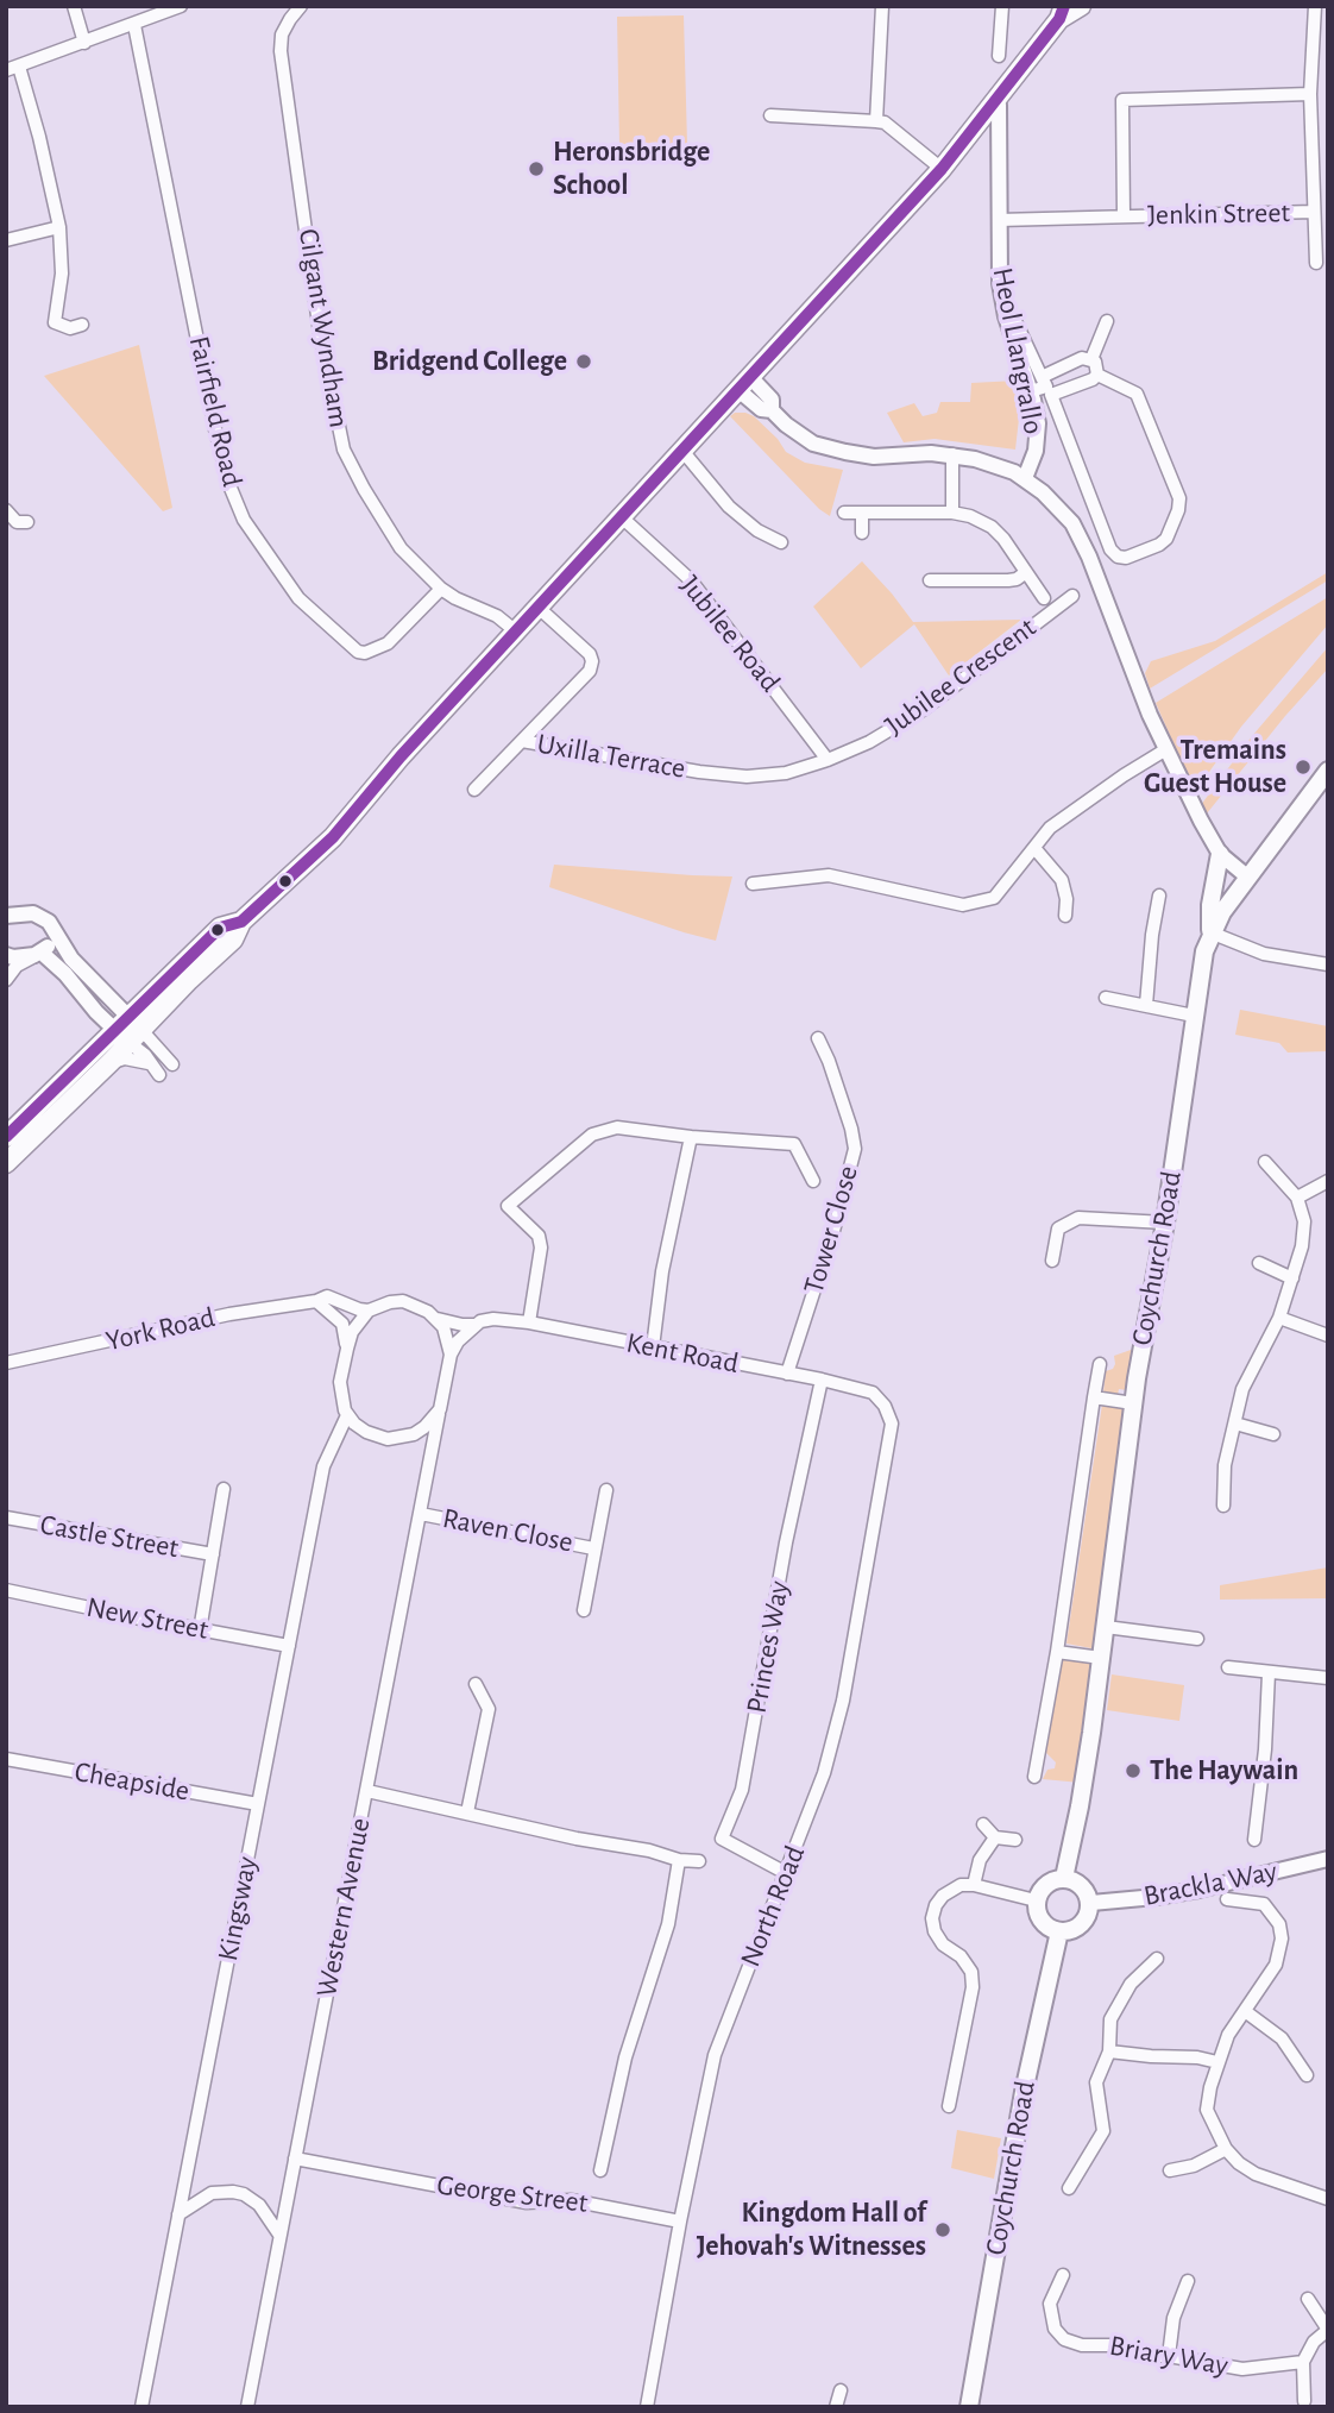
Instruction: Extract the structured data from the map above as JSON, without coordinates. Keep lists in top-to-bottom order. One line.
{"streets":{"main road":["Coychurch Road"],"street":["Jenkin Street","Cilgant Wyndham","Heol Llangrallo","Fairfield Road","Jubilee Road","Jubilee Crescent","Uxilla Terrace","Tower Close","York Road","Kent Road","Raven Close","Castle Street","New Street","Princes Way","Cheapside","Brackla Way","North Road","Western Avenue","Kingsway","George Street","Briary Way"]},"crossings":[["Jenkin Street","Heol Llangrallo"],["Cilgant Wyndham","Fairfield Road"],["Jubilee Road","Jubilee Crescent"],["Jubilee Crescent","Uxilla Terrace"],["Tower Close","Kent Road"],["Coychurch Road","Brackla Way"],["York Road","Kent Road"],["York Road","Western Avenue"],["York Road","Kingsway"],["Kent Road","Princes Way"],["Kent Road","North Road"],["Kent Road","Western Avenue"],["Kent Road","Kingsway"],["Raven Close","Western Avenue"],["New Street","Kingsway"],["Princes Way","North Road"],["Cheapside","Kingsway"],["North Road","George Street"],["Western Avenue","Kingsway"],["Western Avenue","George Street"]],"places":["Heronsbridge School","Bridgend College","Tremains Guest House","The Haywain","Kingdom Hall of Jehovah's Witnesses"]}
